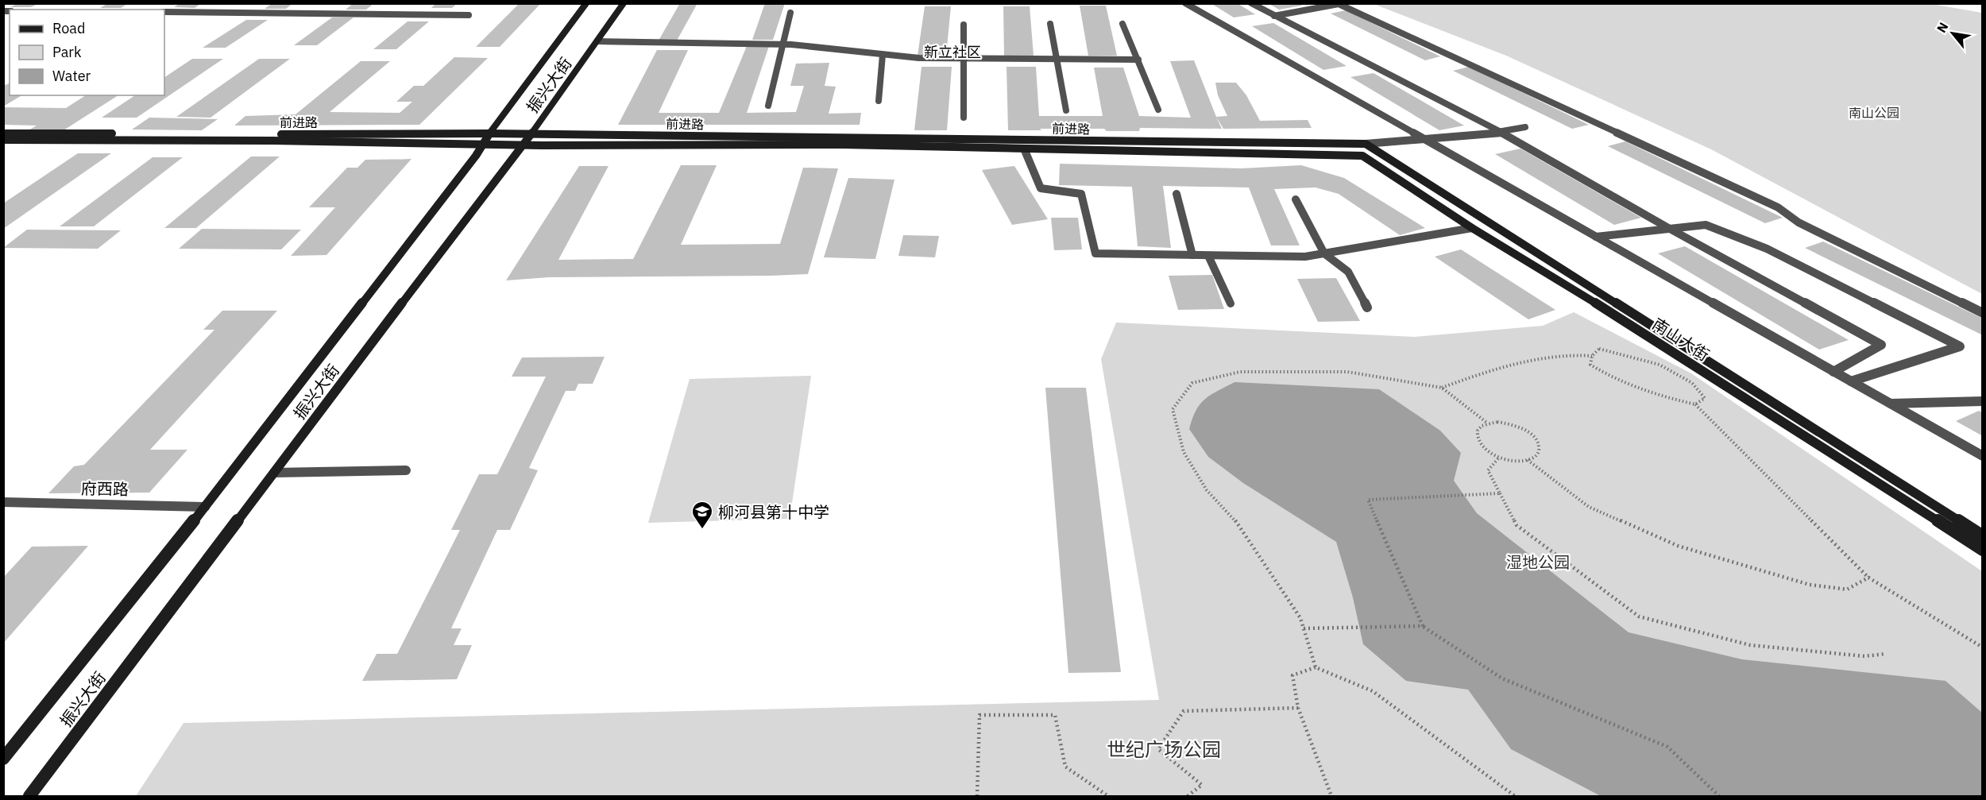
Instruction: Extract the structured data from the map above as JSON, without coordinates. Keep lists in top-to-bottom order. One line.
{"streets":{"street":["振兴大街","前进路","南山大街","府西路"]},"crossings":[["振兴大街","前进路"],["振兴大街","府西路"],["前进路","南山大街"]],"districts":["新立社区"],"parks":["南山公园","湿地公园","世纪广场公园"],"places":{"school or university":["柳河县第十中学"]},"legend":["Road","Park","Water"],"north":"top left"}
